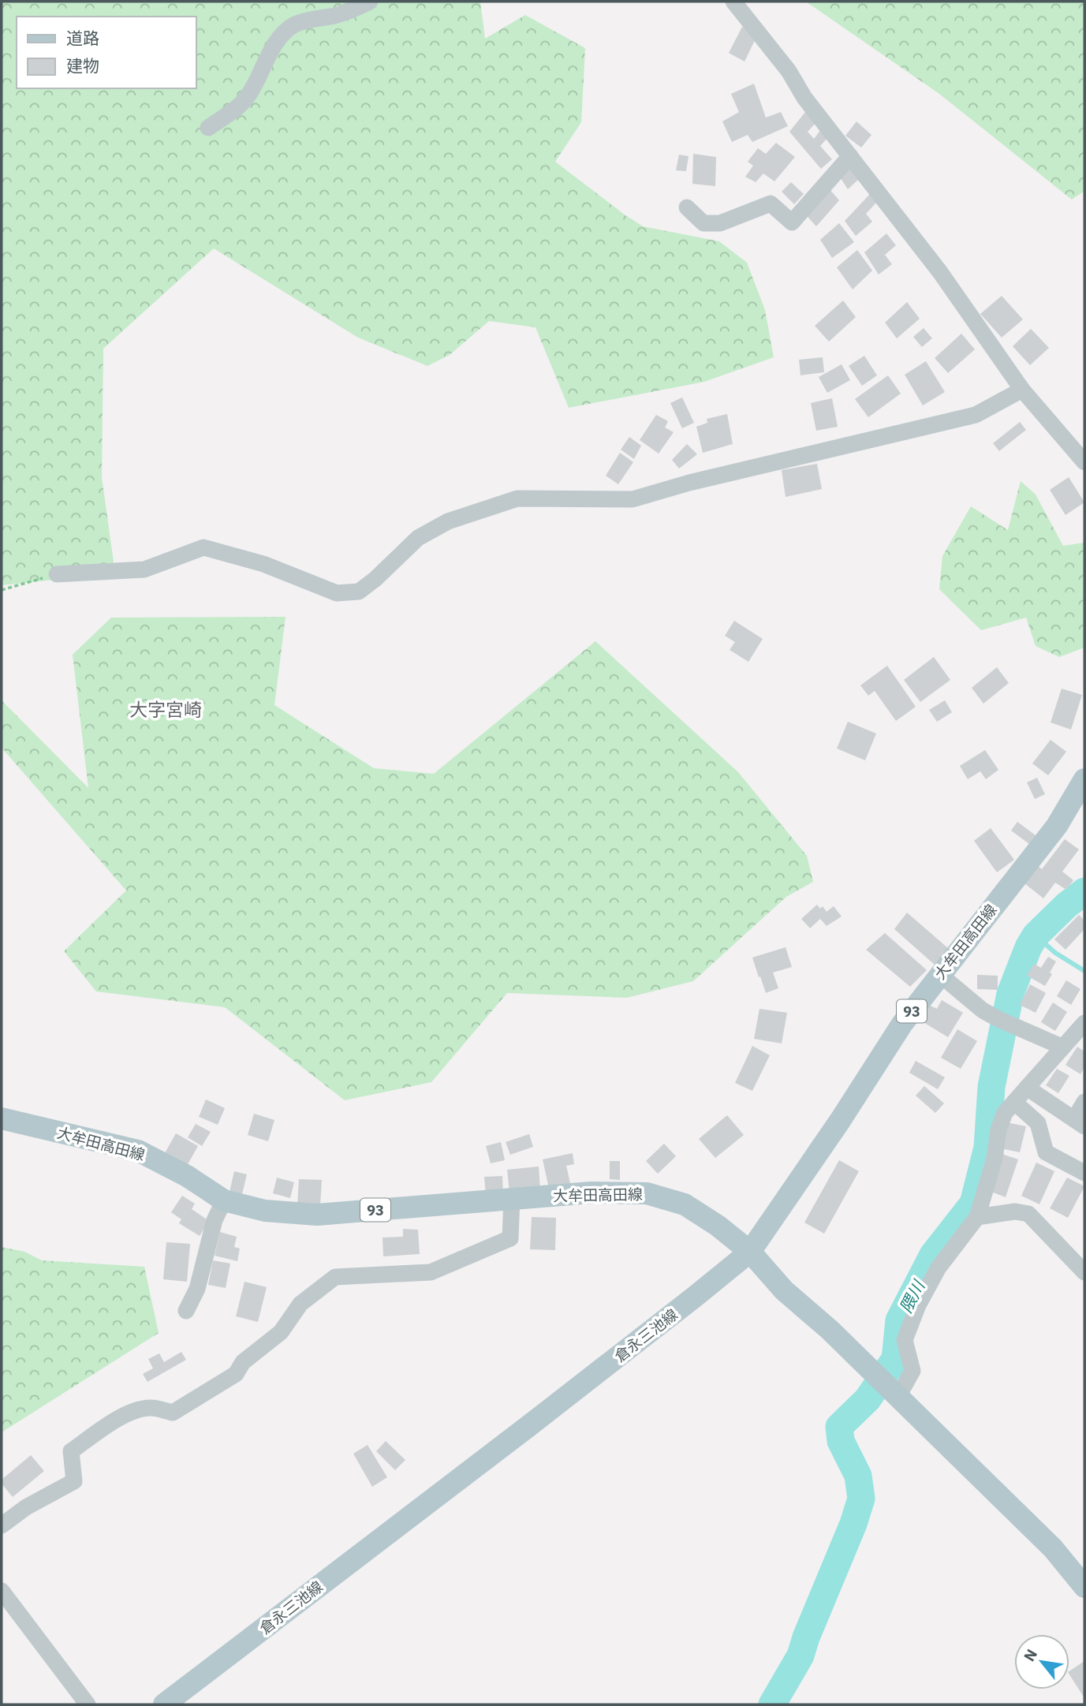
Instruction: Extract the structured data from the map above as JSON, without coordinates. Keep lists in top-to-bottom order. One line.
{"streets":{"main road":["大牟田高田線","93","倉永三池線"]},"crossings":[["大牟田高田線","倉永三池線"]],"districts":["大字宮崎"],"water":["隈川"],"legend":["道路","建物"],"north":"top left"}
